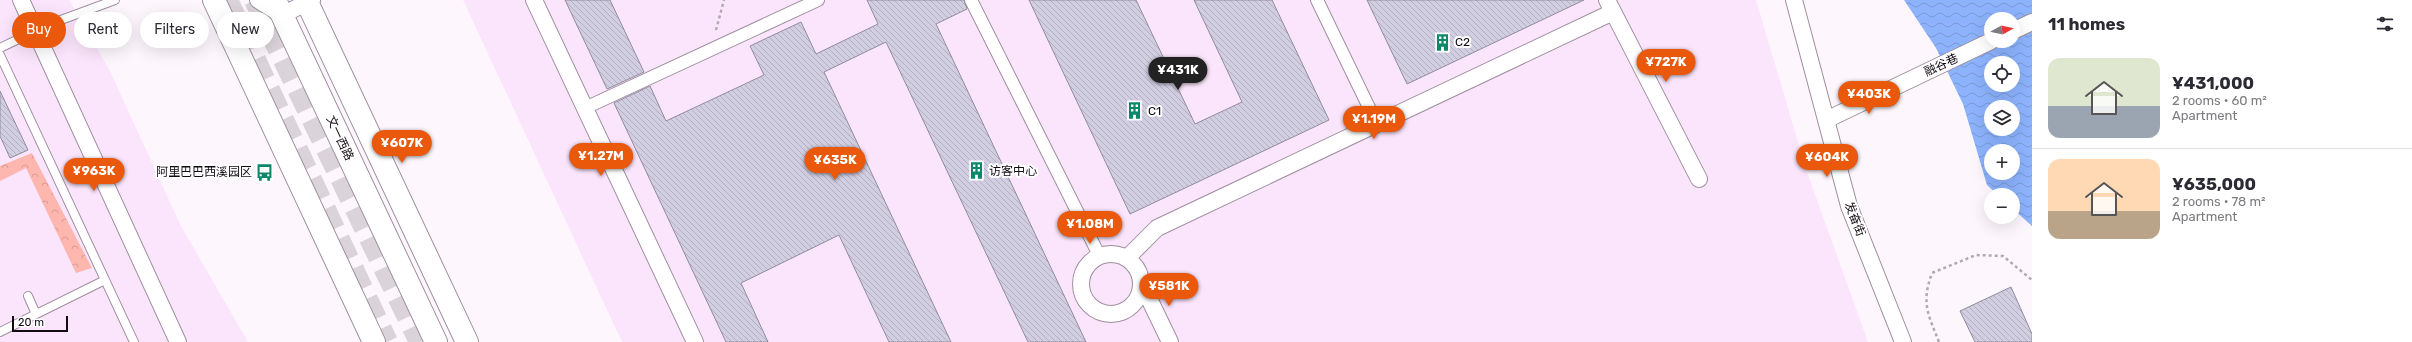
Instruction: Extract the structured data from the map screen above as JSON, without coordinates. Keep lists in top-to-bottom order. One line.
{"streets":{"main road":["文一西路"],"street":["融谷巷","发奋街"]},"crossings":[["融谷巷","发奋街"]],"places":{"building":["C2","C1","访客中心"],"bus stop":["阿里巴巴西溪园区"]},"scale_bar":"20 m","north":"right","page":{"heading":"11 homes","map_buttons":["+","−"],"chip":["Buy","Rent","Filters","New"],"list":[{"name":"¥431,000","note":"2 rooms · 60 m² · Apartment"},{"name":"¥635,000","note":"2 rooms · 78 m² · Apartment"}],"price":["¥727K","¥431K","¥403K","¥1.19M","¥607K","¥1.27M","¥604K","¥635K","¥963K","¥1.08M","¥581K"],"scale":"20 m"}}
